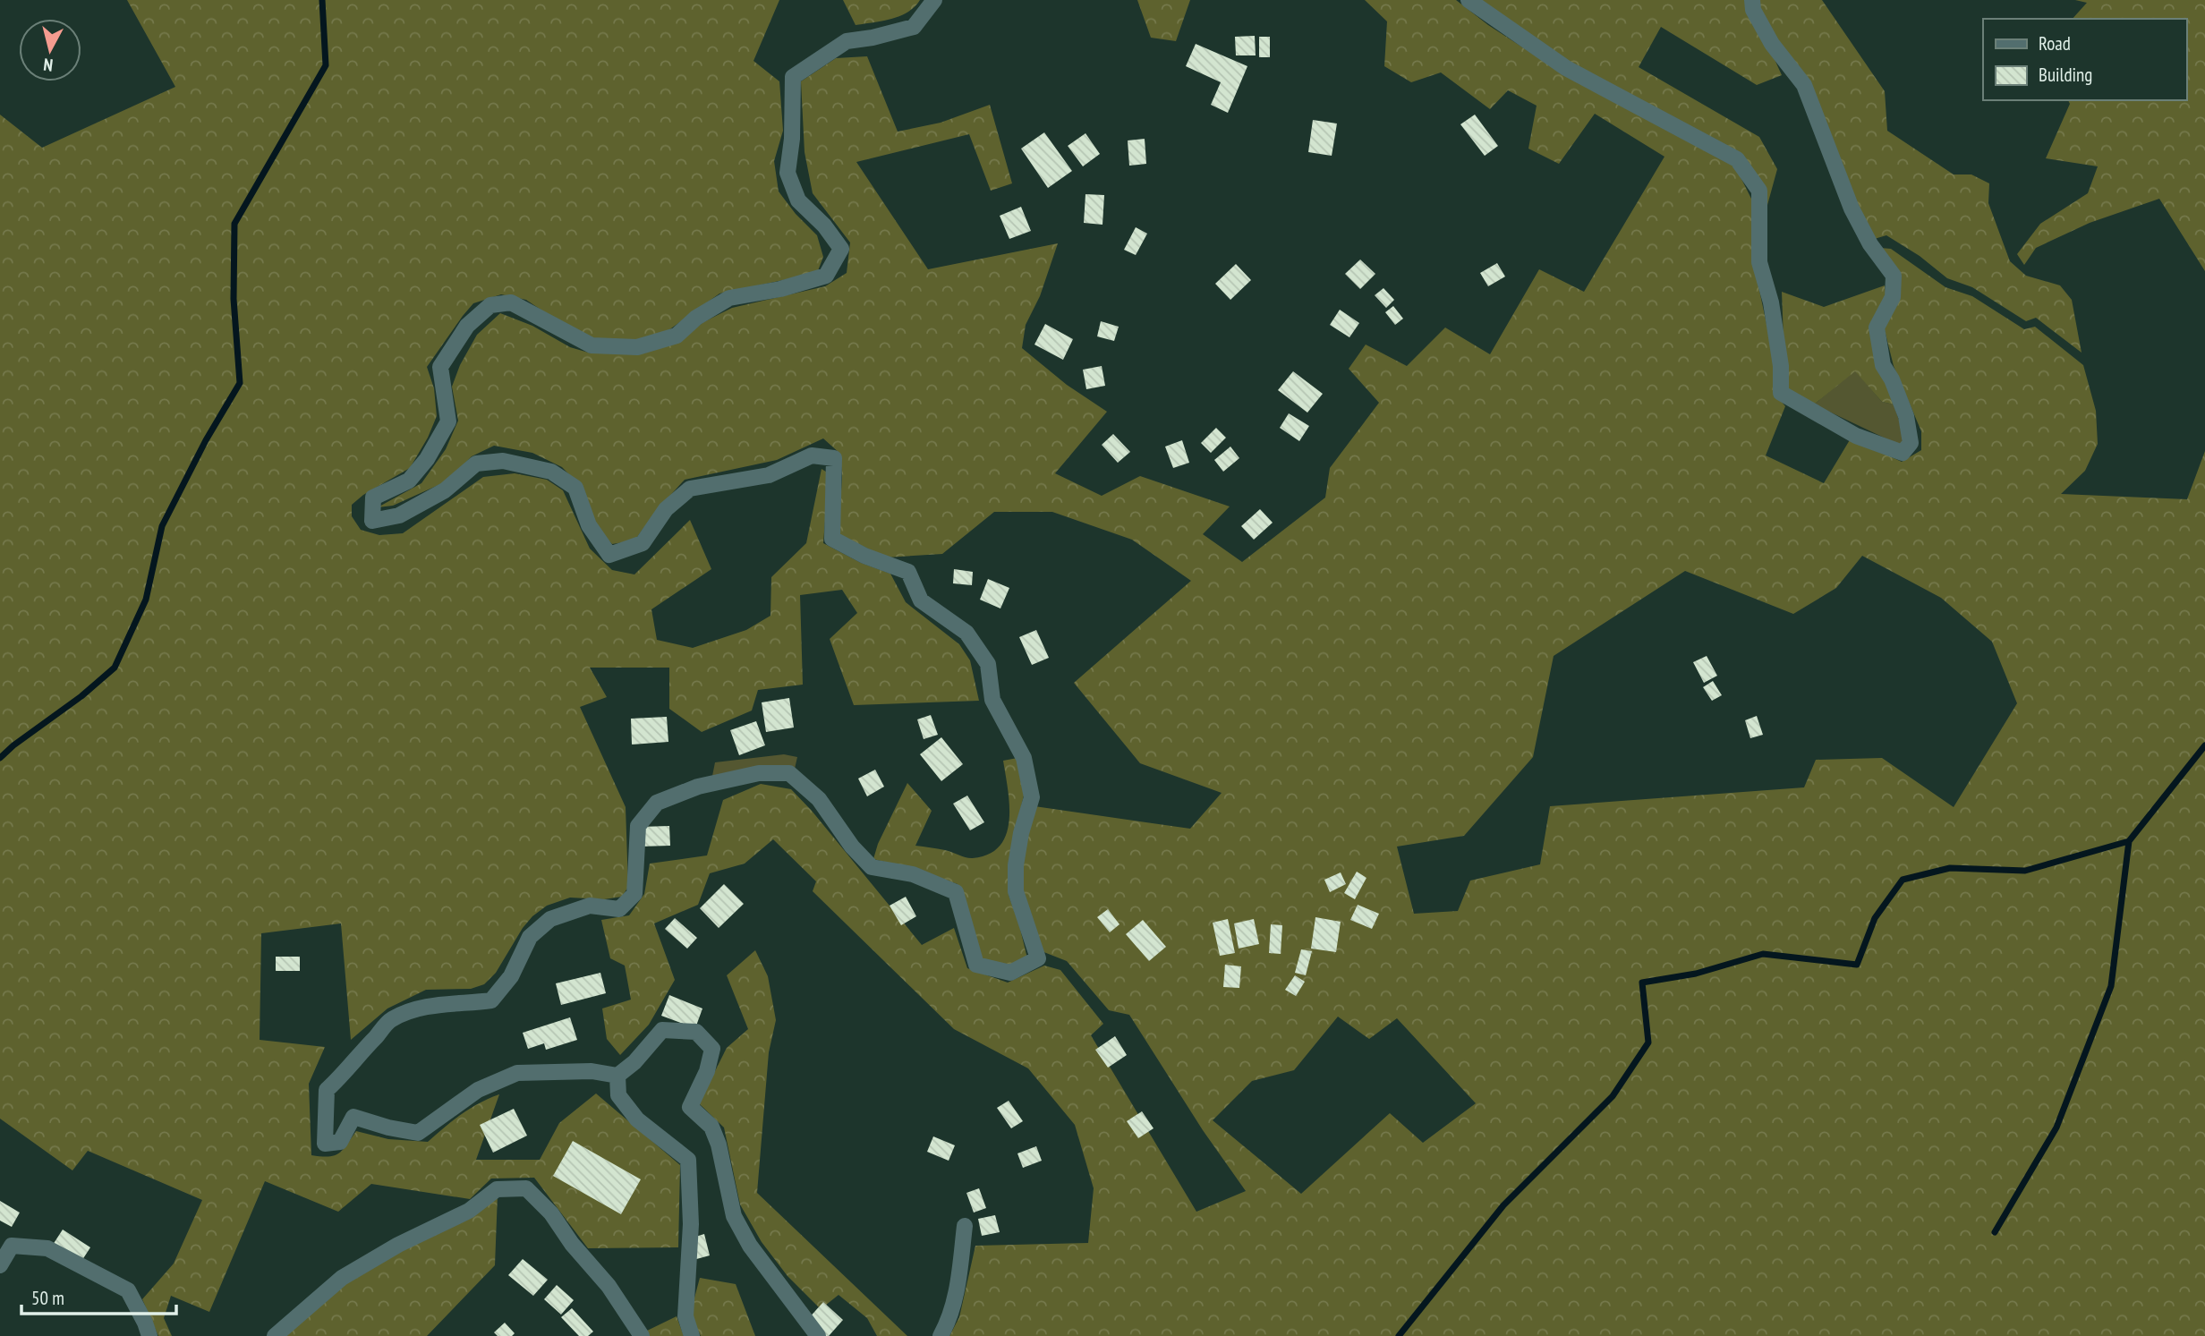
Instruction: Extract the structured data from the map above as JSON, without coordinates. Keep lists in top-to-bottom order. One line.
{"legend":["Road","Building"],"scale_bar":"50 m","north":"bottom"}
